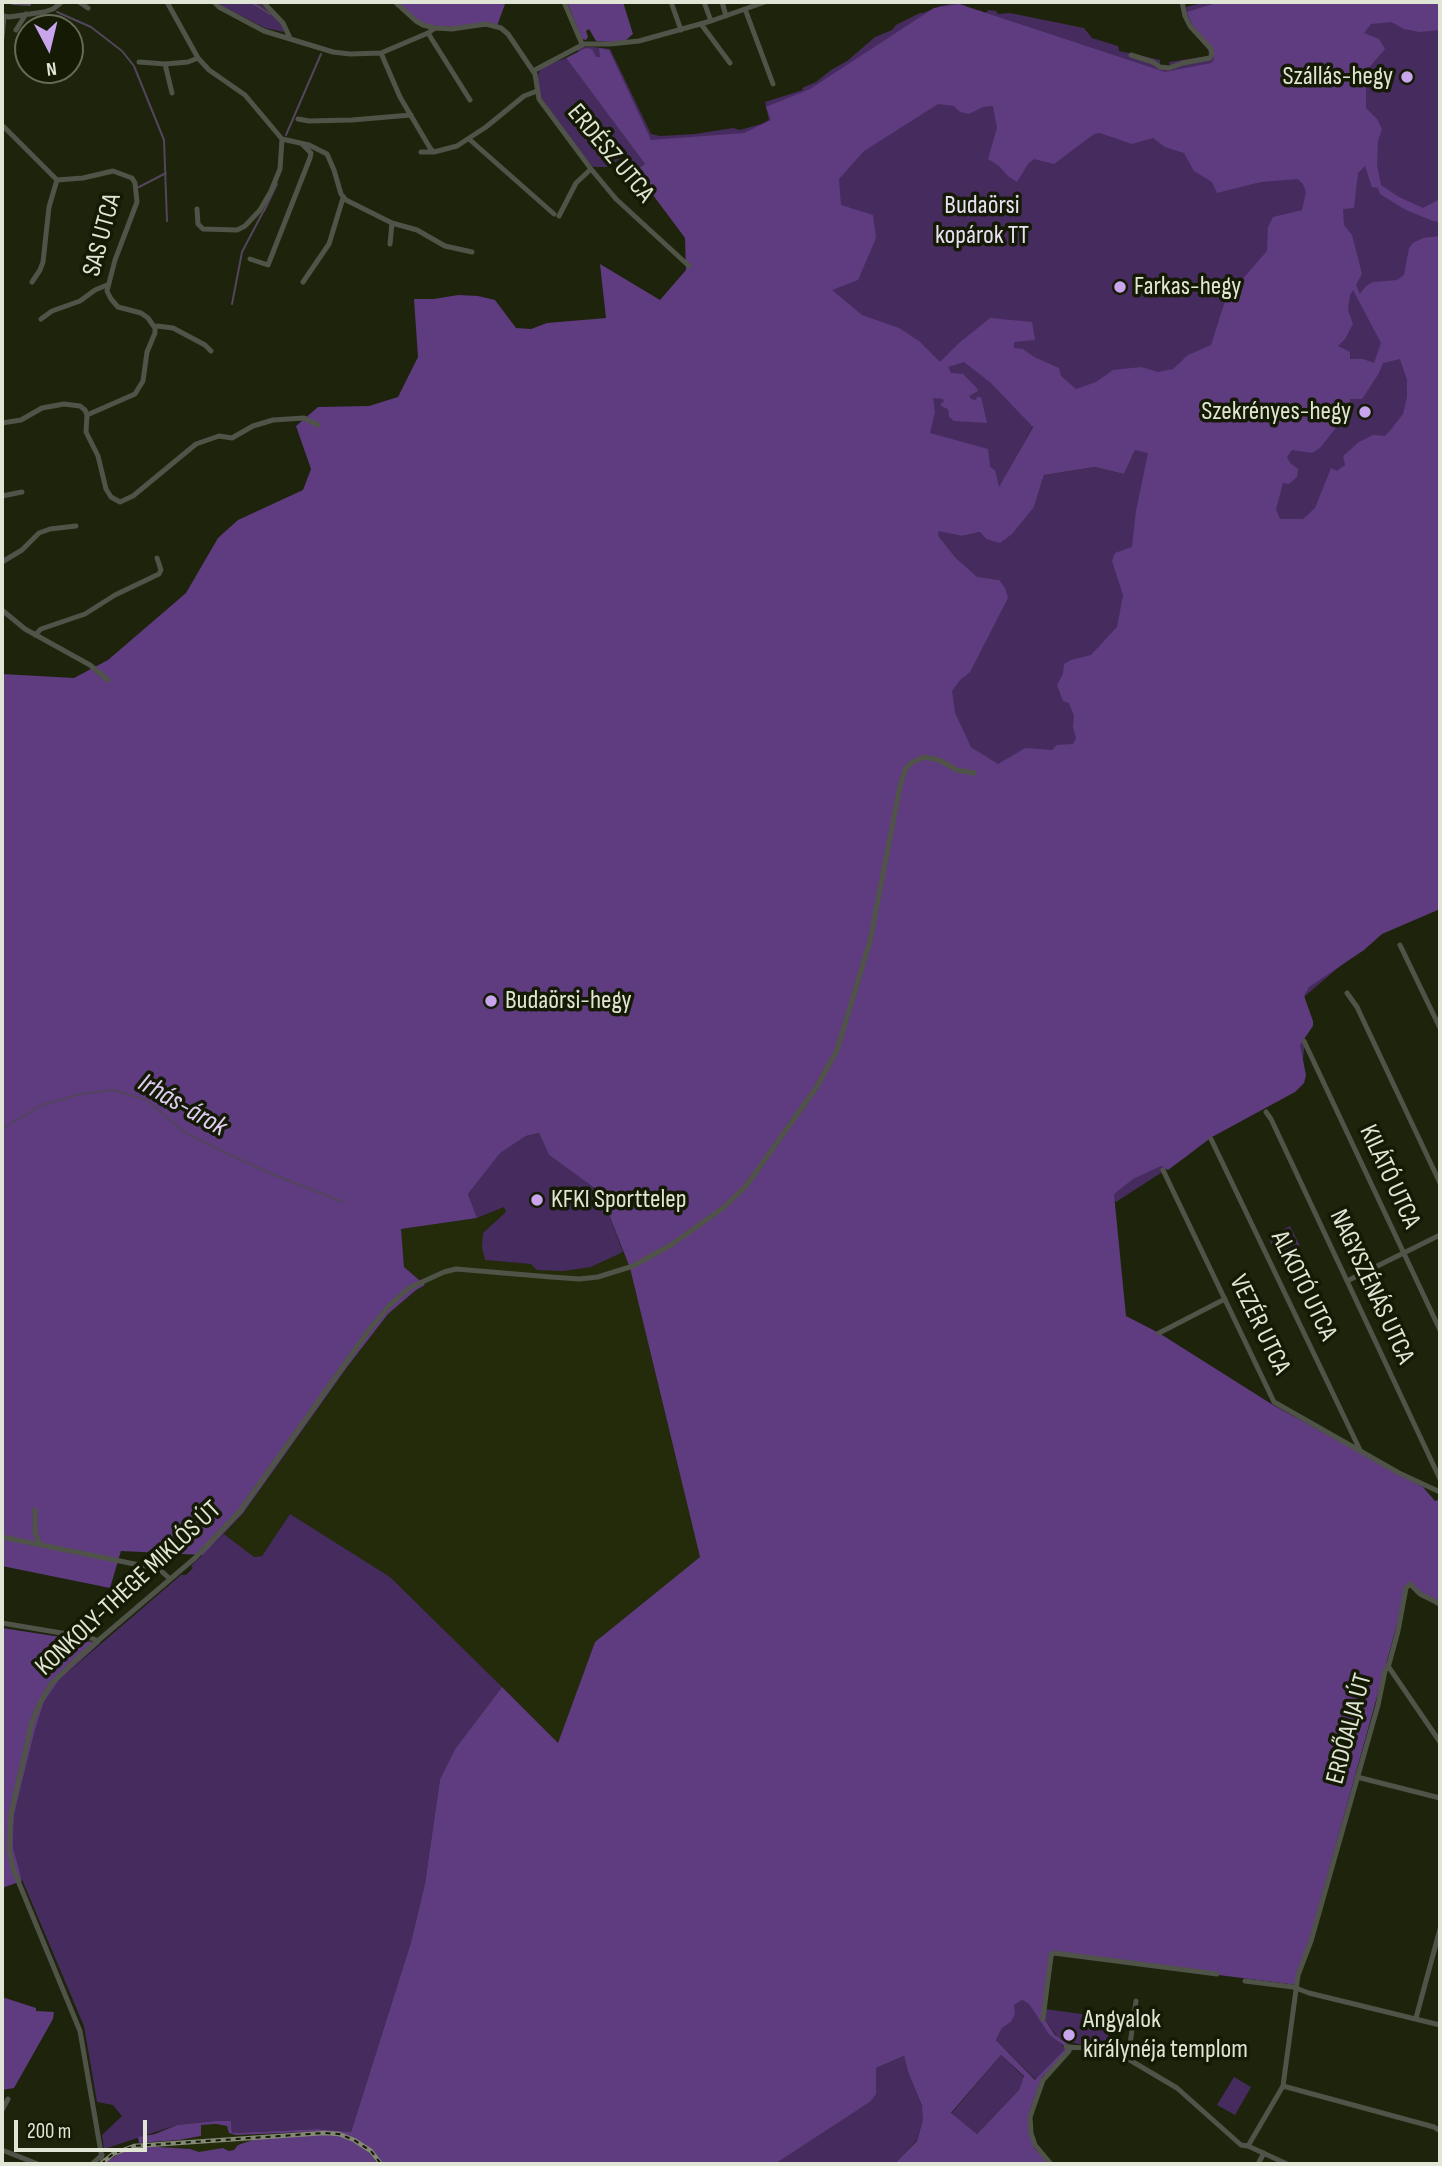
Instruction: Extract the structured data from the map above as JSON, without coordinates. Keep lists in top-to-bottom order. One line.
{"streets":{"street":["ERDÉSZ UTCA","SAS UTCA","KILÁTÓ UTCA","ALKOTÓ UTCA","NAGYSZÉNÁS UTCA","VEZÉR UTCA","KONKOLY-THEGE MIKLÓS ÚT","ERDŐALJA ÚT"]},"crossings":[["ALKOTÓ UTCA","VEZÉR UTCA"]],"water":["Irhás-árok"],"parks":["Budaörsi kopárok TT"],"places":["Szállás-hegy","Farkas-hegy","Szekrényes-hegy","Budaörsi-hegy","KFKI Sporttelep","Angyalok királynéja templom"],"scale_bar":"200 m","north":"bottom"}
